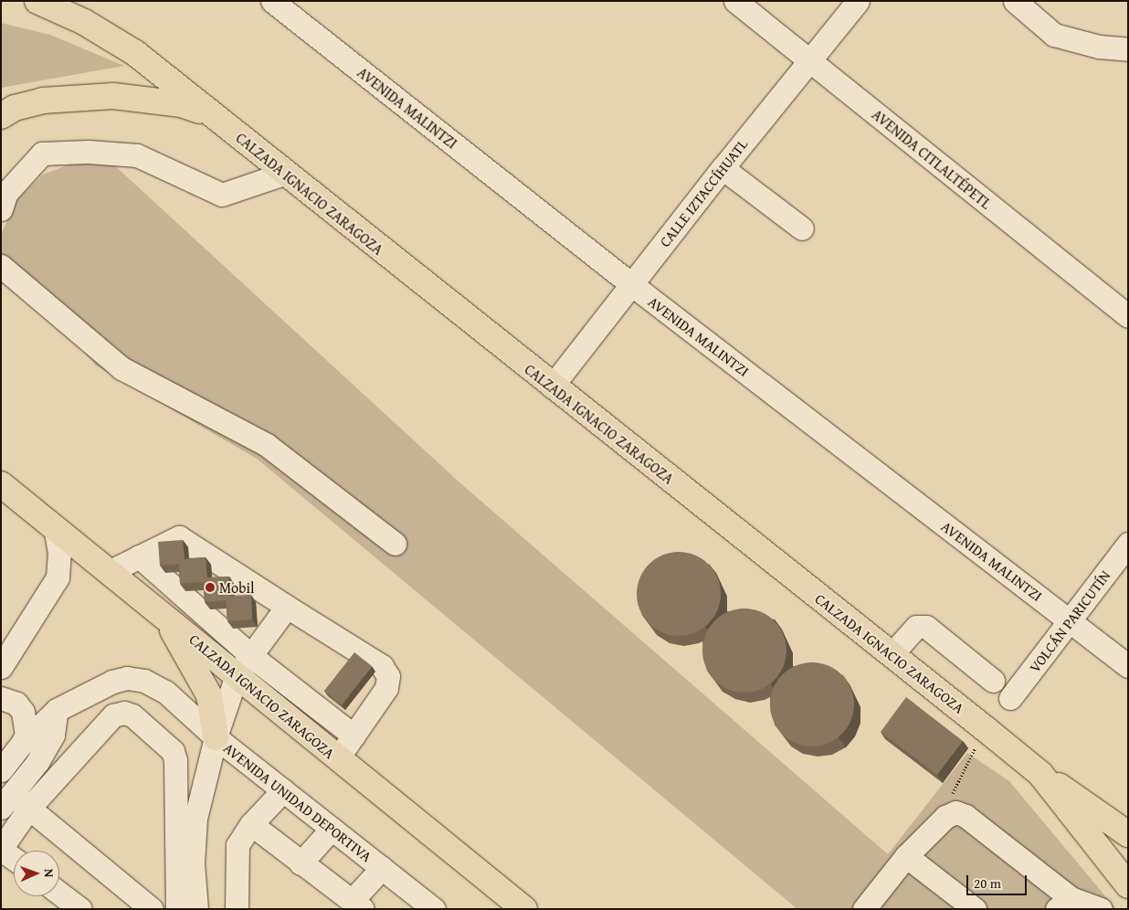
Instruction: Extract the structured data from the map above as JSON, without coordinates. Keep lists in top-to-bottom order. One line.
{"streets":{"main road":["CALZADA IGNACIO ZARAGOZA"],"street":["AVENIDA MALINTZI","AVENIDA CITLALTÉPETL","CALLE IZTACCÍHUATL","VOLCÁN PARICUTÍN","AVENIDA UNIDAD DEPORTIVA"]},"crossings":[["AVENIDA MALINTZI","CALLE IZTACCÍHUATL"],["AVENIDA MALINTZI","VOLCÁN PARICUTÍN"],["AVENIDA CITLALTÉPETL","CALLE IZTACCÍHUATL"],["CALLE IZTACCÍHUATL","CALZADA IGNACIO ZARAGOZA"],["CALZADA IGNACIO ZARAGOZA","AVENIDA UNIDAD DEPORTIVA"]],"places":["Mobil"],"scale_bar":"20 m","north":"right"}
